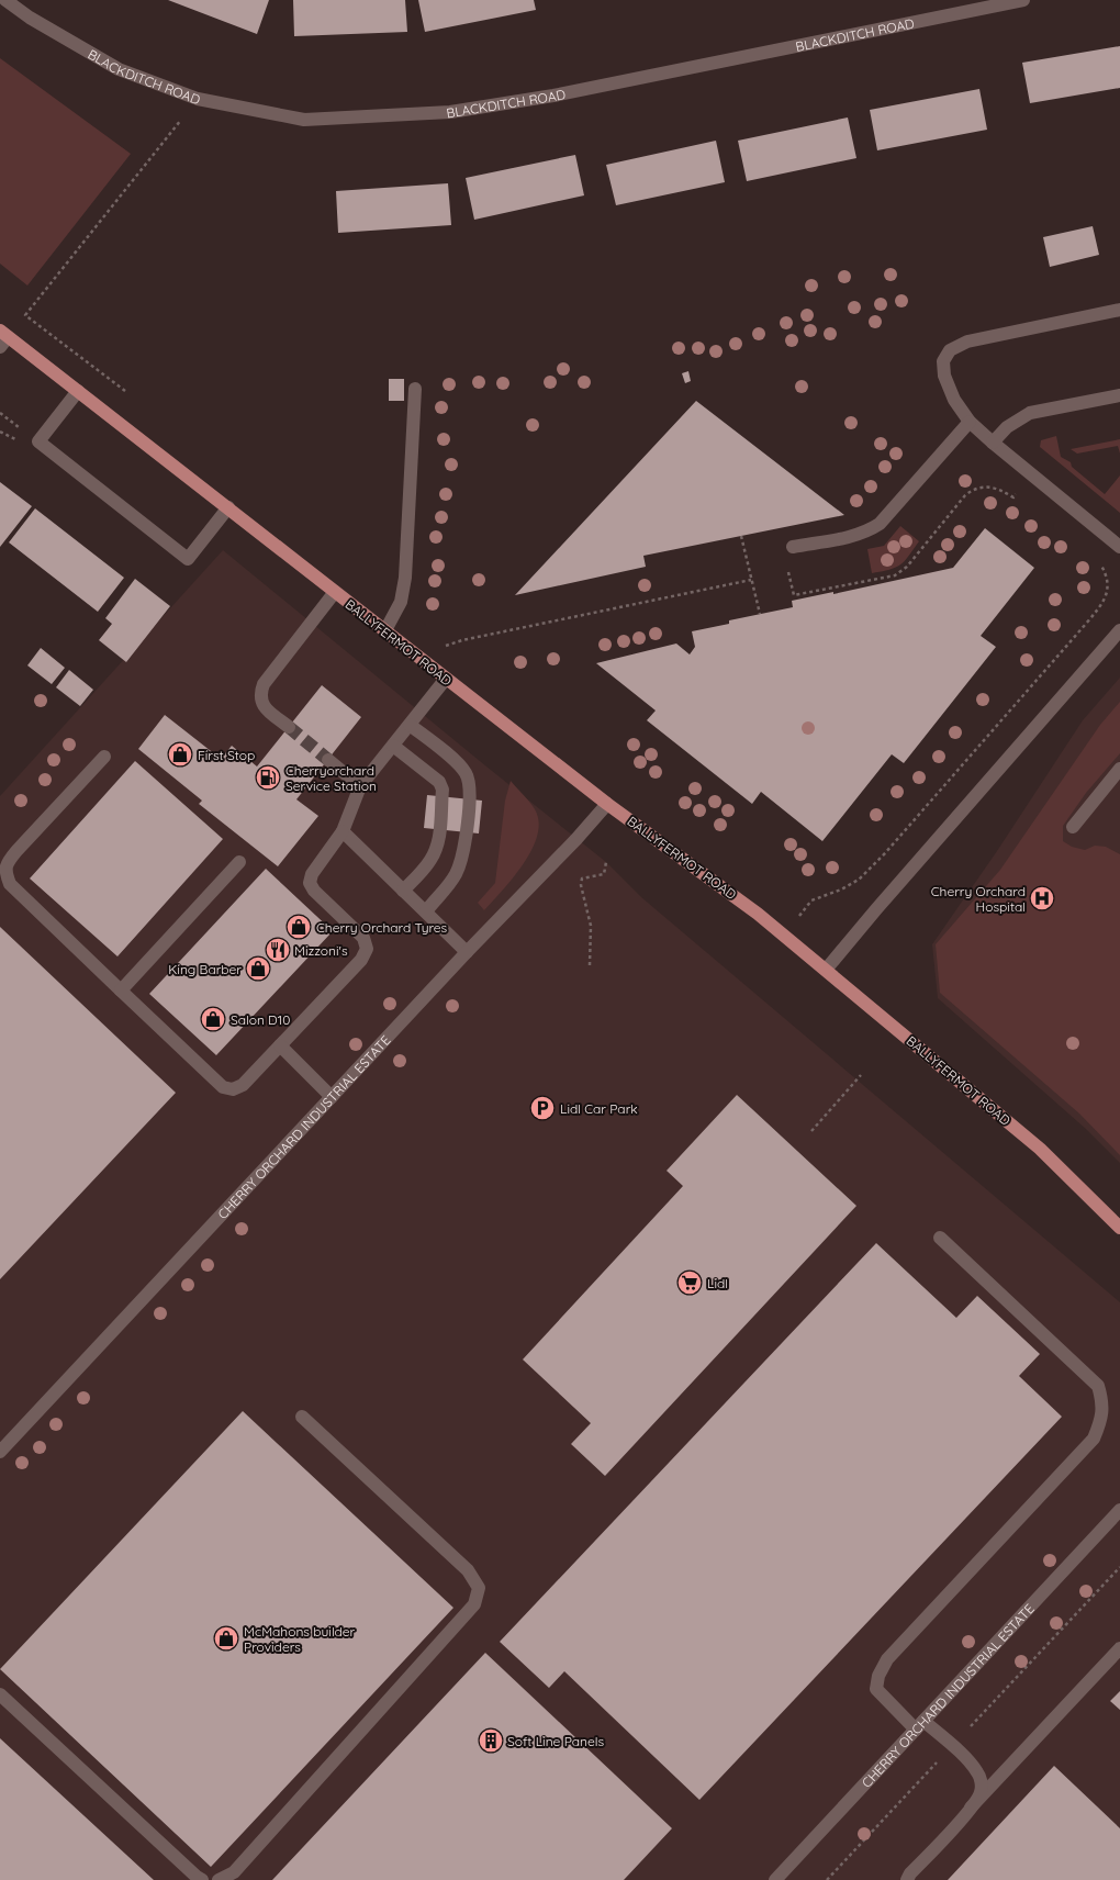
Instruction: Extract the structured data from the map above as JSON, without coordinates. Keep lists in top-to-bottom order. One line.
{"streets":{"main road":["BALLYFERMOT ROAD"],"street":["BLACKDITCH ROAD","CHERRY ORCHARD INDUSTRIAL ESTATE"]},"crossings":[["BALLYFERMOT ROAD","CHERRY ORCHARD INDUSTRIAL ESTATE"]],"places":{"shop":["First Stop","Cherry Orchard Tyres","King Barber","Salon D10","McMahons builder Providers"],"fuel station":["Cherryorchard Service Station"],"hospital":["Cherry Orchard Hospital"],"restaurant":["Mizzoni's"],"parking":["Lidl Car Park"],"supermarket":["Lidl"],"building":["Soft Line Panels"]}}
